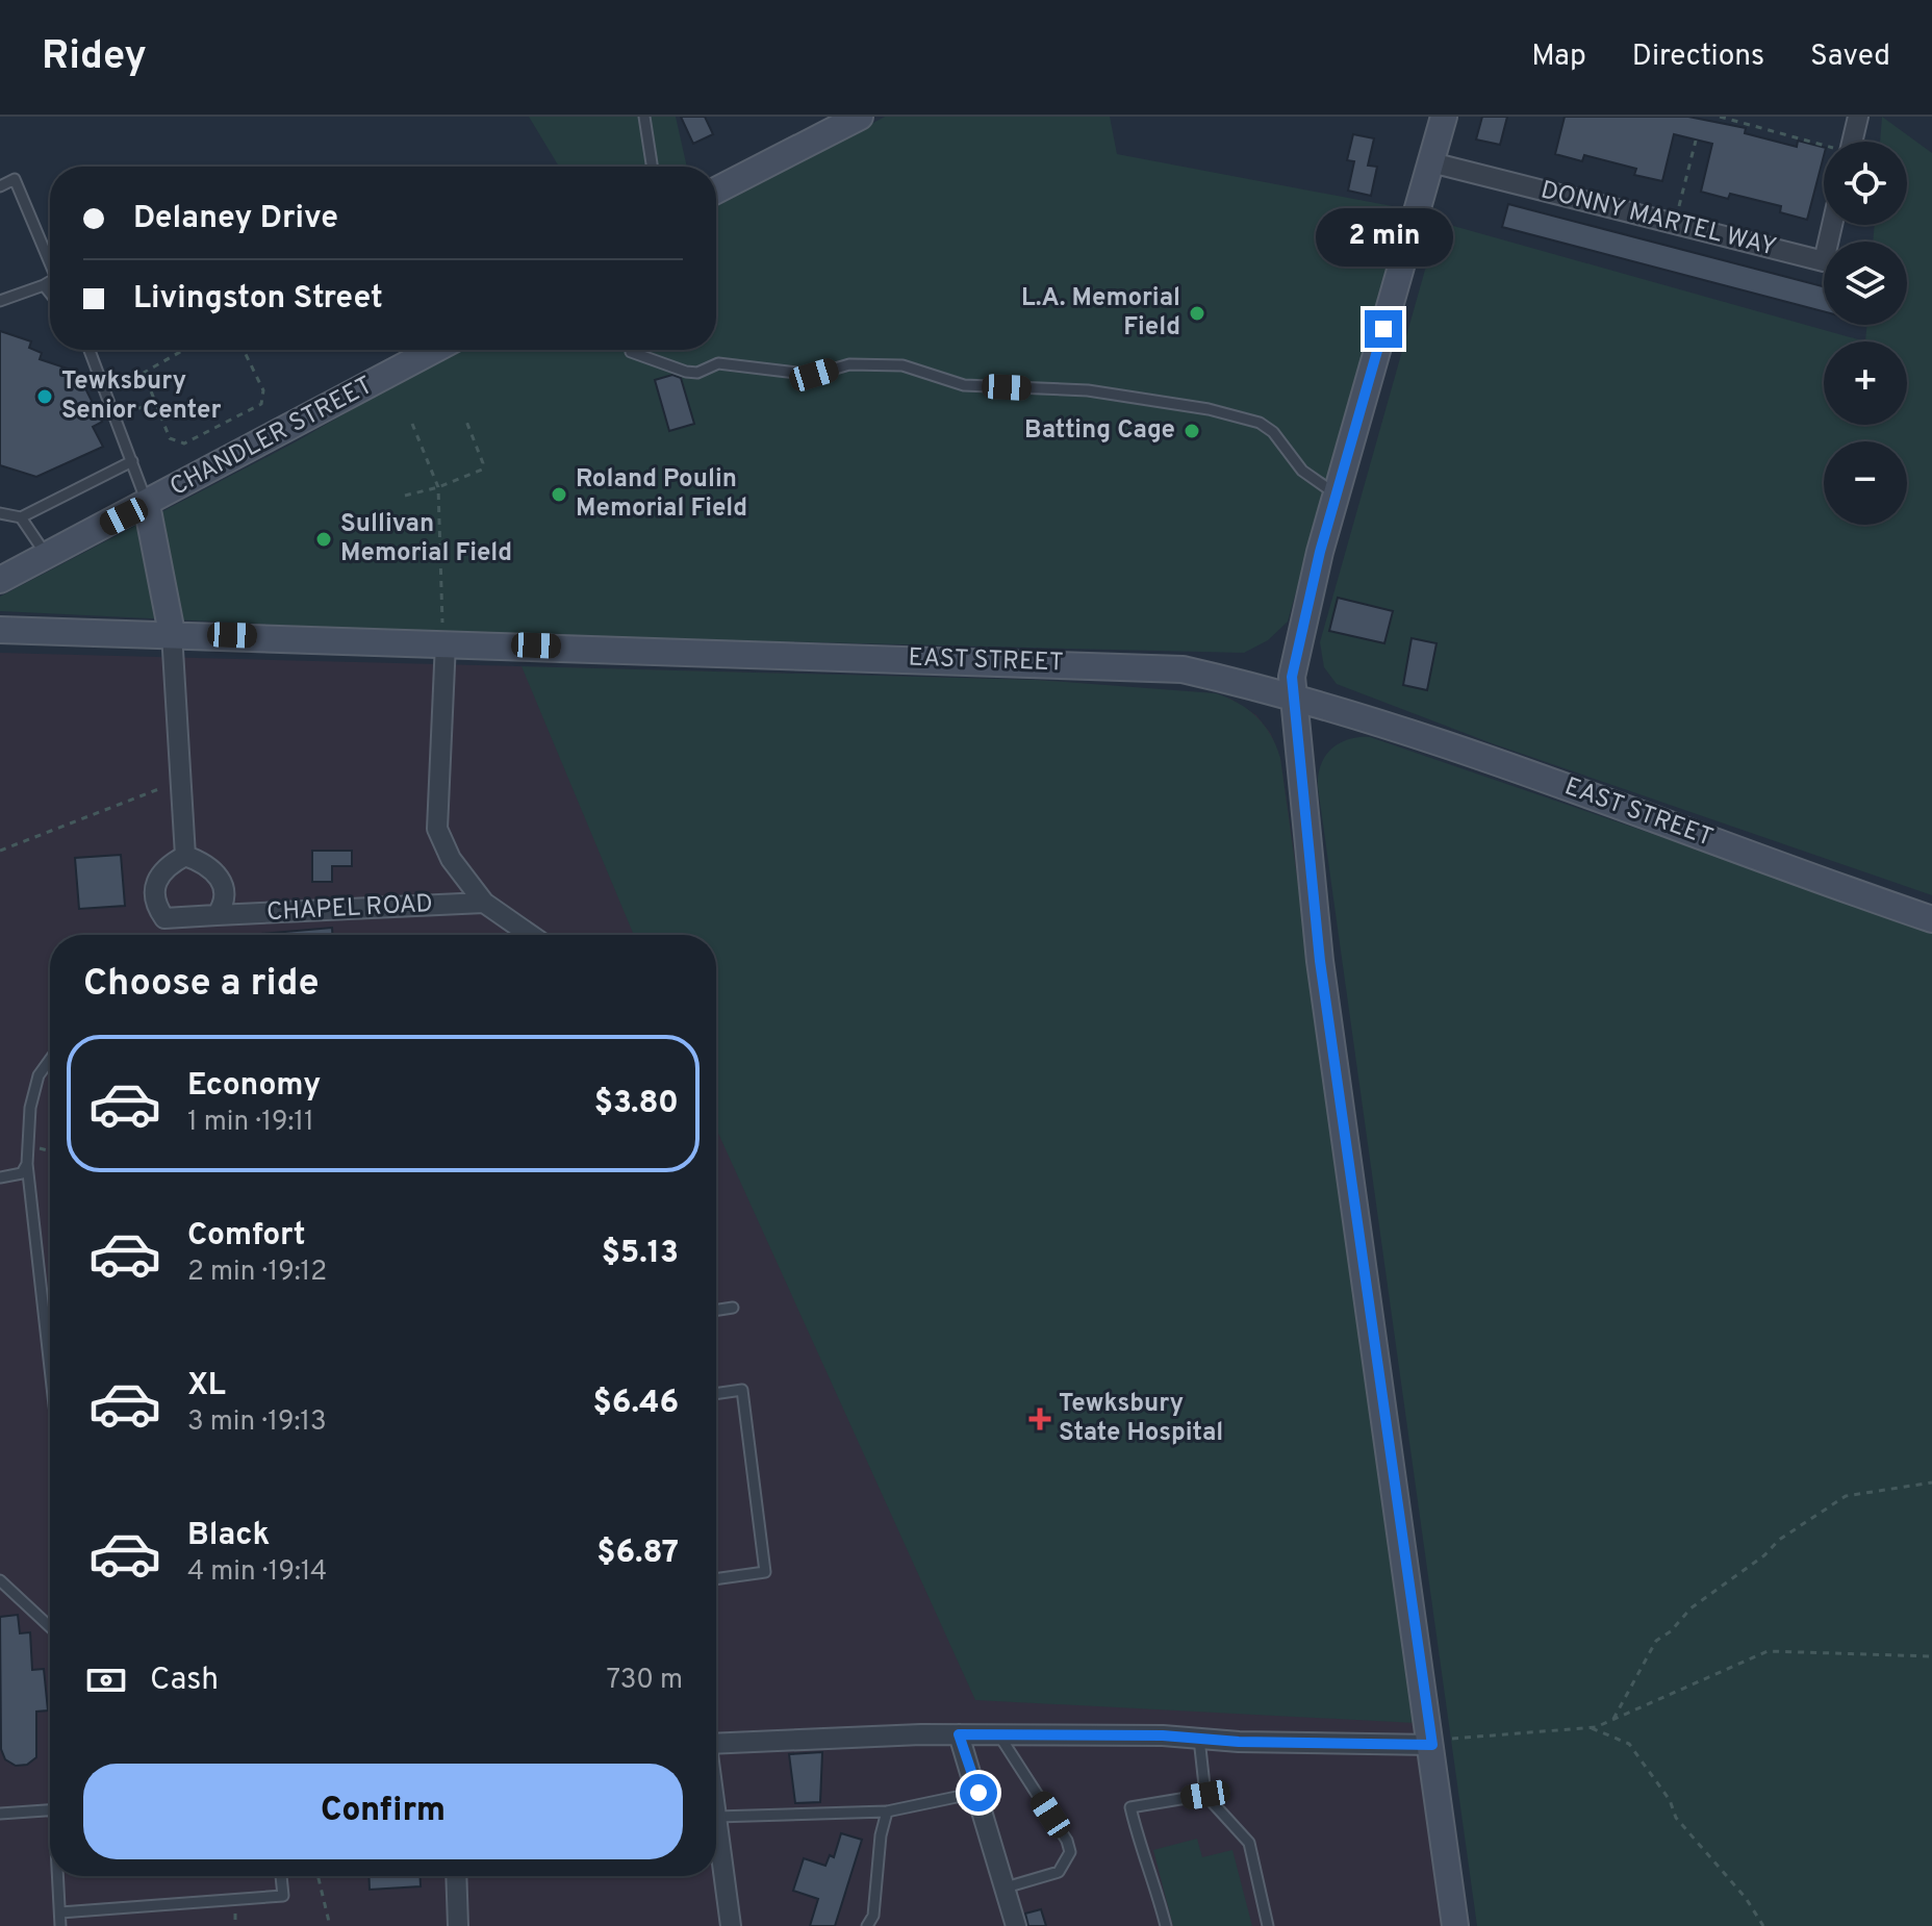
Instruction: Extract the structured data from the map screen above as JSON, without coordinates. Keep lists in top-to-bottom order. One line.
{"streets":{"street":["DONNY MARTEL WAY","CHANDLER STREET","EAST STREET","CHAPEL ROAD"]},"places":{"other":["L.A. Memorial Field","Tewksbury Senior Center","Batting Cage","Roland Poulin Memorial Field","Sullivan Memorial Field"],"health":["Tewksbury State Hospital"]},"page":{"header":"Ridey","nav":["Map","Directions","Saved"],"map_buttons":["+","−"],"banner":["Delaney Drive","Livingston Street"],"bubble":"2 min","heading":"Choose a ride","list":[{"name":"Economy","note":"1 min · 19:11","value":"$3.80"},{"name":"Comfort","note":"2 min · 19:12","value":"$5.13"},{"name":"XL","note":"3 min · 19:13","value":"$6.46"},{"name":"Black","note":"4 min · 19:14","value":"$6.87"}],"pay":["Cash","730 m"],"buttons":"Confirm"}}
